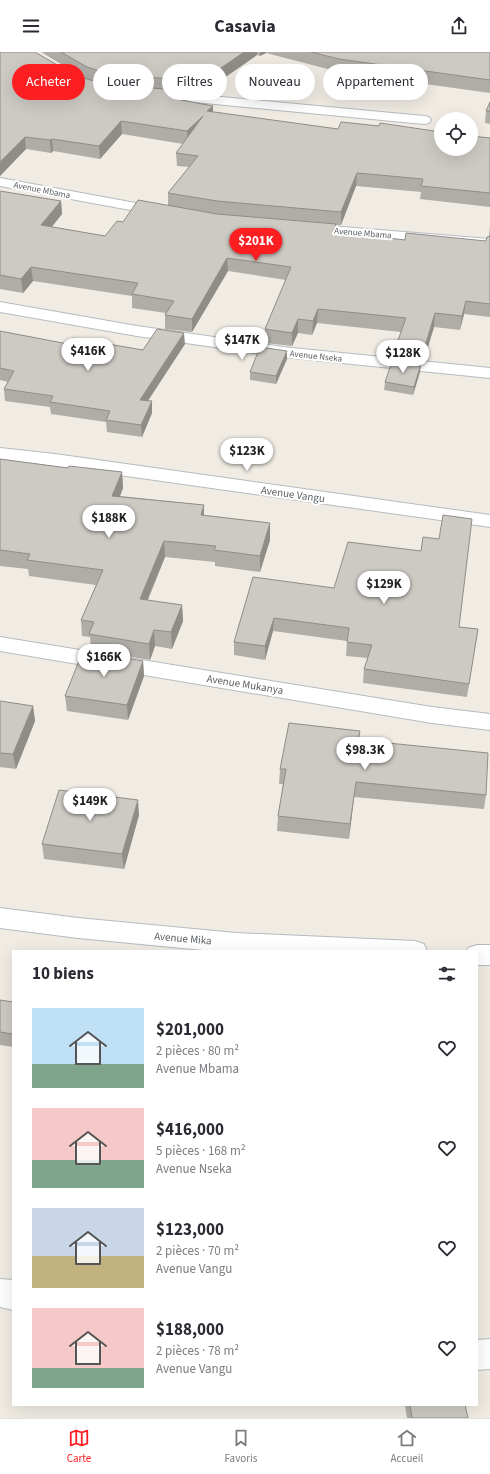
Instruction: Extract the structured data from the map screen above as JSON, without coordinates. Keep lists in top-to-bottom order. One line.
{"streets":{"street":["Avenue Mbama","Avenue Nseka","Avenue Vangu","Avenue Mukanya","Avenue Mika"]},"page":{"header":"Casavia","chip":["Acheter","Louer","Filtres","Nouveau","Appartement"],"price":["$201K","$147K","$416K","$128K","$123K","$188K","$129K","$166K","$98.3K","$149K"],"heading":"10 biens","list":[{"name":"$201,000","note":"2 pièces · 80 m² · Avenue Mbama"},{"name":"$416,000","note":"5 pièces · 168 m² · Avenue Nseka"},{"name":"$123,000","note":"2 pièces · 70 m² · Avenue Vangu"},{"name":"$188,000","note":"2 pièces · 78 m² · Avenue Vangu"}],"tabs":["Carte","Favoris","Accueil"]}}
